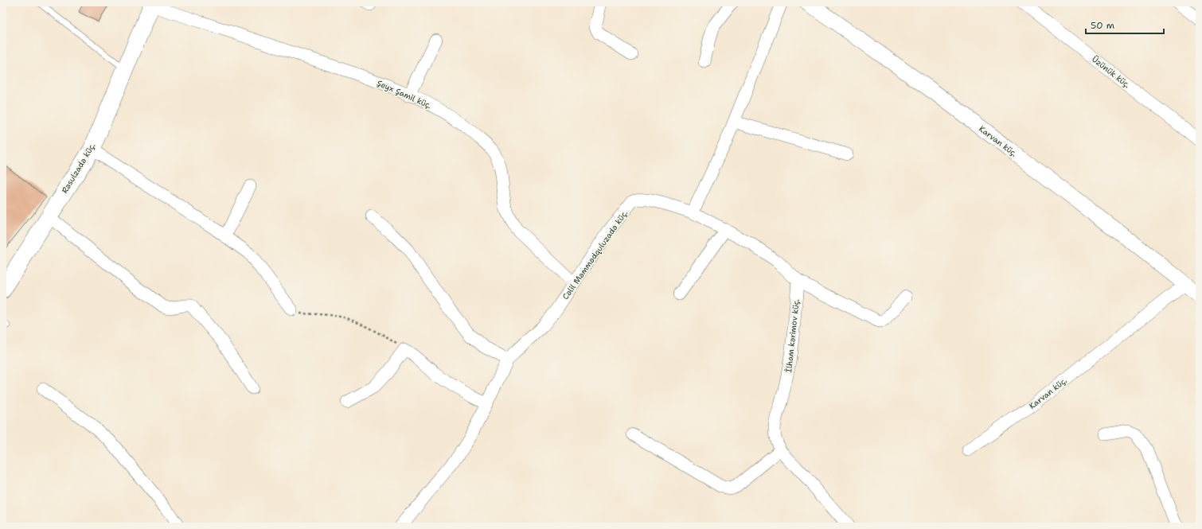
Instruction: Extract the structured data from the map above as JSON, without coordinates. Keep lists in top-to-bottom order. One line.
{"streets":{"main road":["Rəsulzadə küç."],"street":["Üzünük küç.","Şeyx Şamil küç.","Karvan küç.","Cəlil Məmmədquluzadə küç.","İlham kərimov küç."]},"crossings":[["Şeyx Şamil küç.","Rəsulzadə küç."],["Şeyx Şamil küç.","Cəlil Məmmədquluzadə küç."]],"scale_bar":"50 m"}
